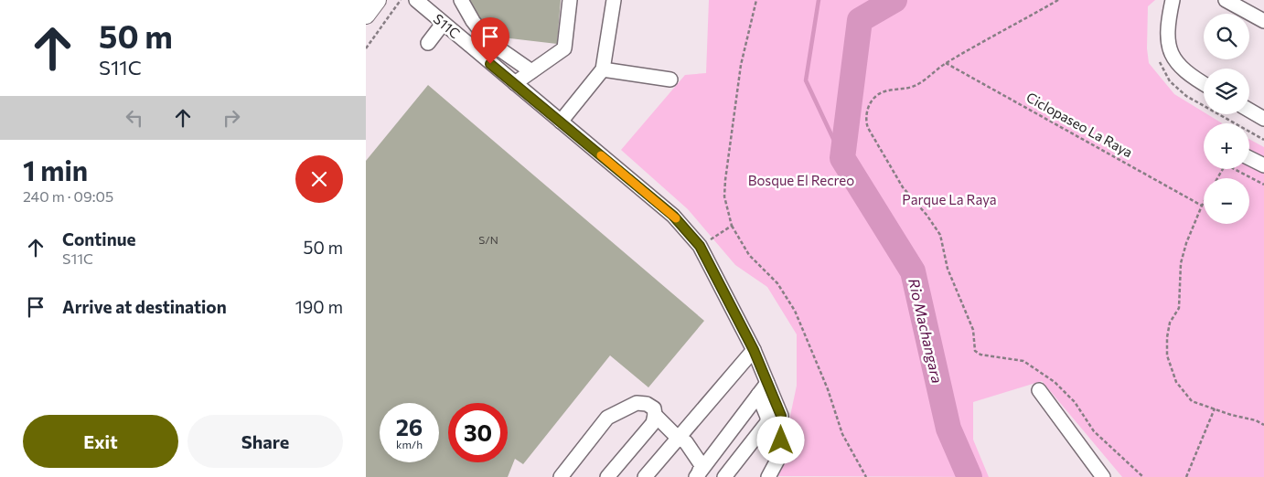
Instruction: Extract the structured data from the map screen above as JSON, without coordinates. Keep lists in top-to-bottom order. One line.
{"streets":{"street":["S11C"],"path":["Ciclopaseo La Raya"]},"water":["Rio Machangara"],"parks":["Bosque El Recreo","Parque La Raya"],"house_numbers":["S/N"],"page":{"turn":["50 m","S11C"],"map_buttons":["+","−"],"heading":["1 min","240 m · 09:05"],"list":[{"name":"Continue","note":"S11C","value":"50 m"},{"name":"Arrive at destination","value":"190 m"}],"speed":"26 km/h","limit":"30","buttons":["Exit","Share"]}}
